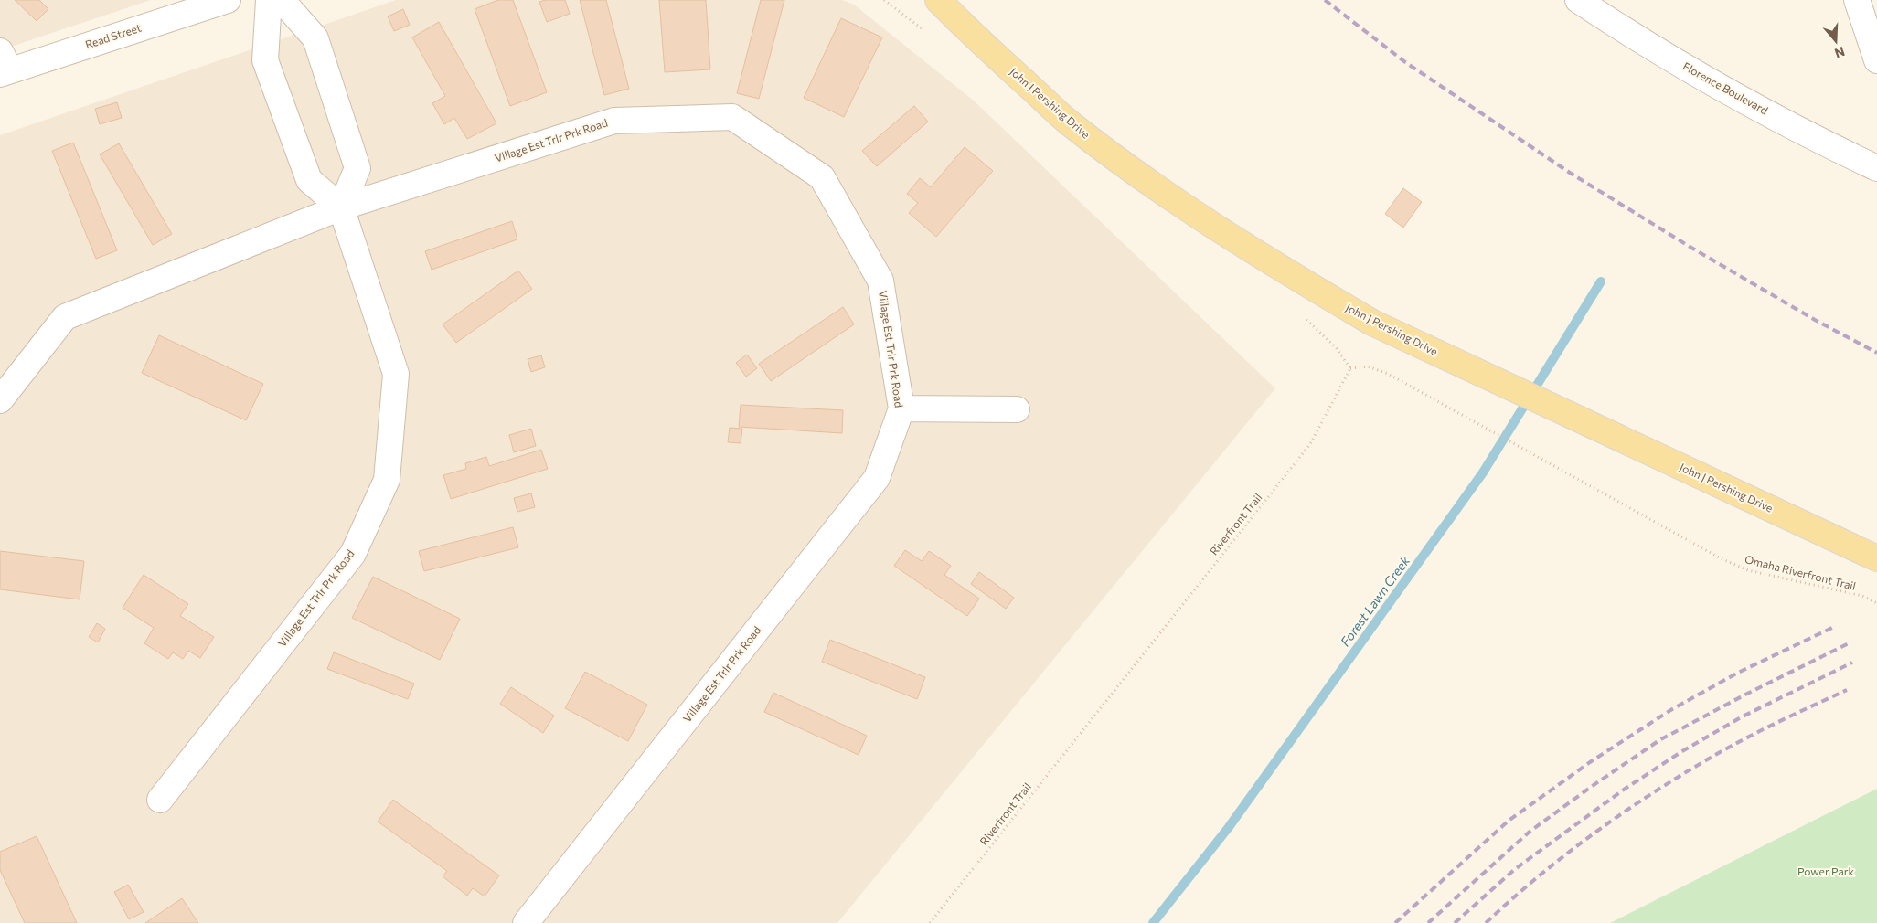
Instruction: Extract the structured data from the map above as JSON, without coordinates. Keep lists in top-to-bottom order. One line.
{"streets":{"main road":["John J Pershing Drive"],"street":["Read Street","Florence Boulevard","Village Est Trlr Prk Road"],"path":["Riverfront Trail","Omaha Riverfront Trail"]},"crossings":[["Riverfront Trail","Omaha Riverfront Trail"]],"water":["Forest Lawn Creek"],"parks":["Power Park"],"north":"bottom"}
